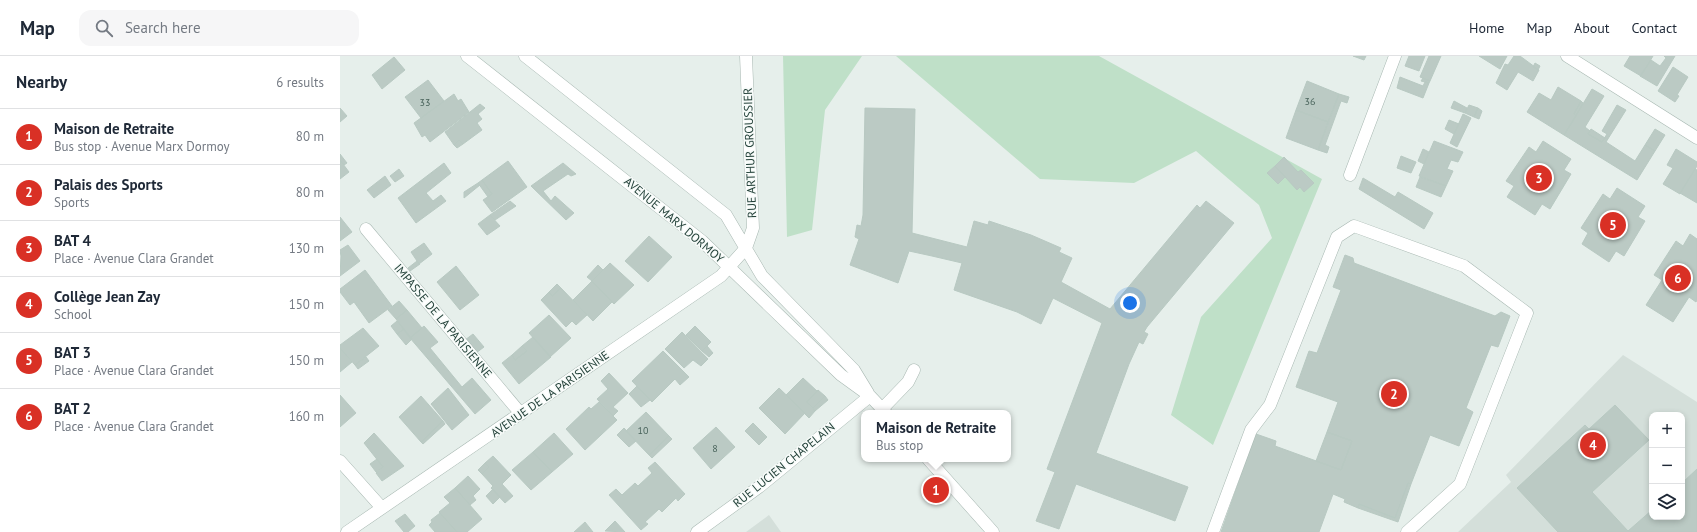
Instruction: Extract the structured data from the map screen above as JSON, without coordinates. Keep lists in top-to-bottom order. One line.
{"streets":{"street":["RUE ARTHUR GROUSSIER","AVENUE MARX DORMOY","IMPASSE DE LA PARISIENNE","AVENUE DE LA PARISIENNE","RUE LUCIEN CHAPELAIN"]},"crossings":[["RUE ARTHUR GROUSSIER","AVENUE MARX DORMOY"],["RUE ARTHUR GROUSSIER","AVENUE DE LA PARISIENNE"],["AVENUE MARX DORMOY","AVENUE DE LA PARISIENNE"],["AVENUE MARX DORMOY","RUE LUCIEN CHAPELAIN"],["IMPASSE DE LA PARISIENNE","AVENUE DE LA PARISIENNE"]],"house_numbers":["36","33","10","8"],"page":{"header":"Map","search":"Search here","nav":["Home","Map","About","Contact"],"heading":["Nearby","6 results"],"list":[{"mark":"1","name":"Maison de Retraite","note":"Bus stop · Avenue Marx Dormoy","value":"80 m"},{"mark":"2","name":"Palais des Sports","note":"Sports","value":"80 m"},{"mark":"3","name":"BAT 4","note":"Place · Avenue Clara Grandet","value":"130 m"},{"mark":"4","name":"Collège Jean Zay","note":"School","value":"150 m"},{"mark":"5","name":"BAT 3","note":"Place · Avenue Clara Grandet","value":"150 m"},{"mark":"6","name":"BAT 2","note":"Place · Avenue Clara Grandet","value":"160 m"}],"pins":["3","5","6","2","4","1"],"popup":["Maison de Retraite","Bus stop"],"map_buttons":["+","−"]}}
